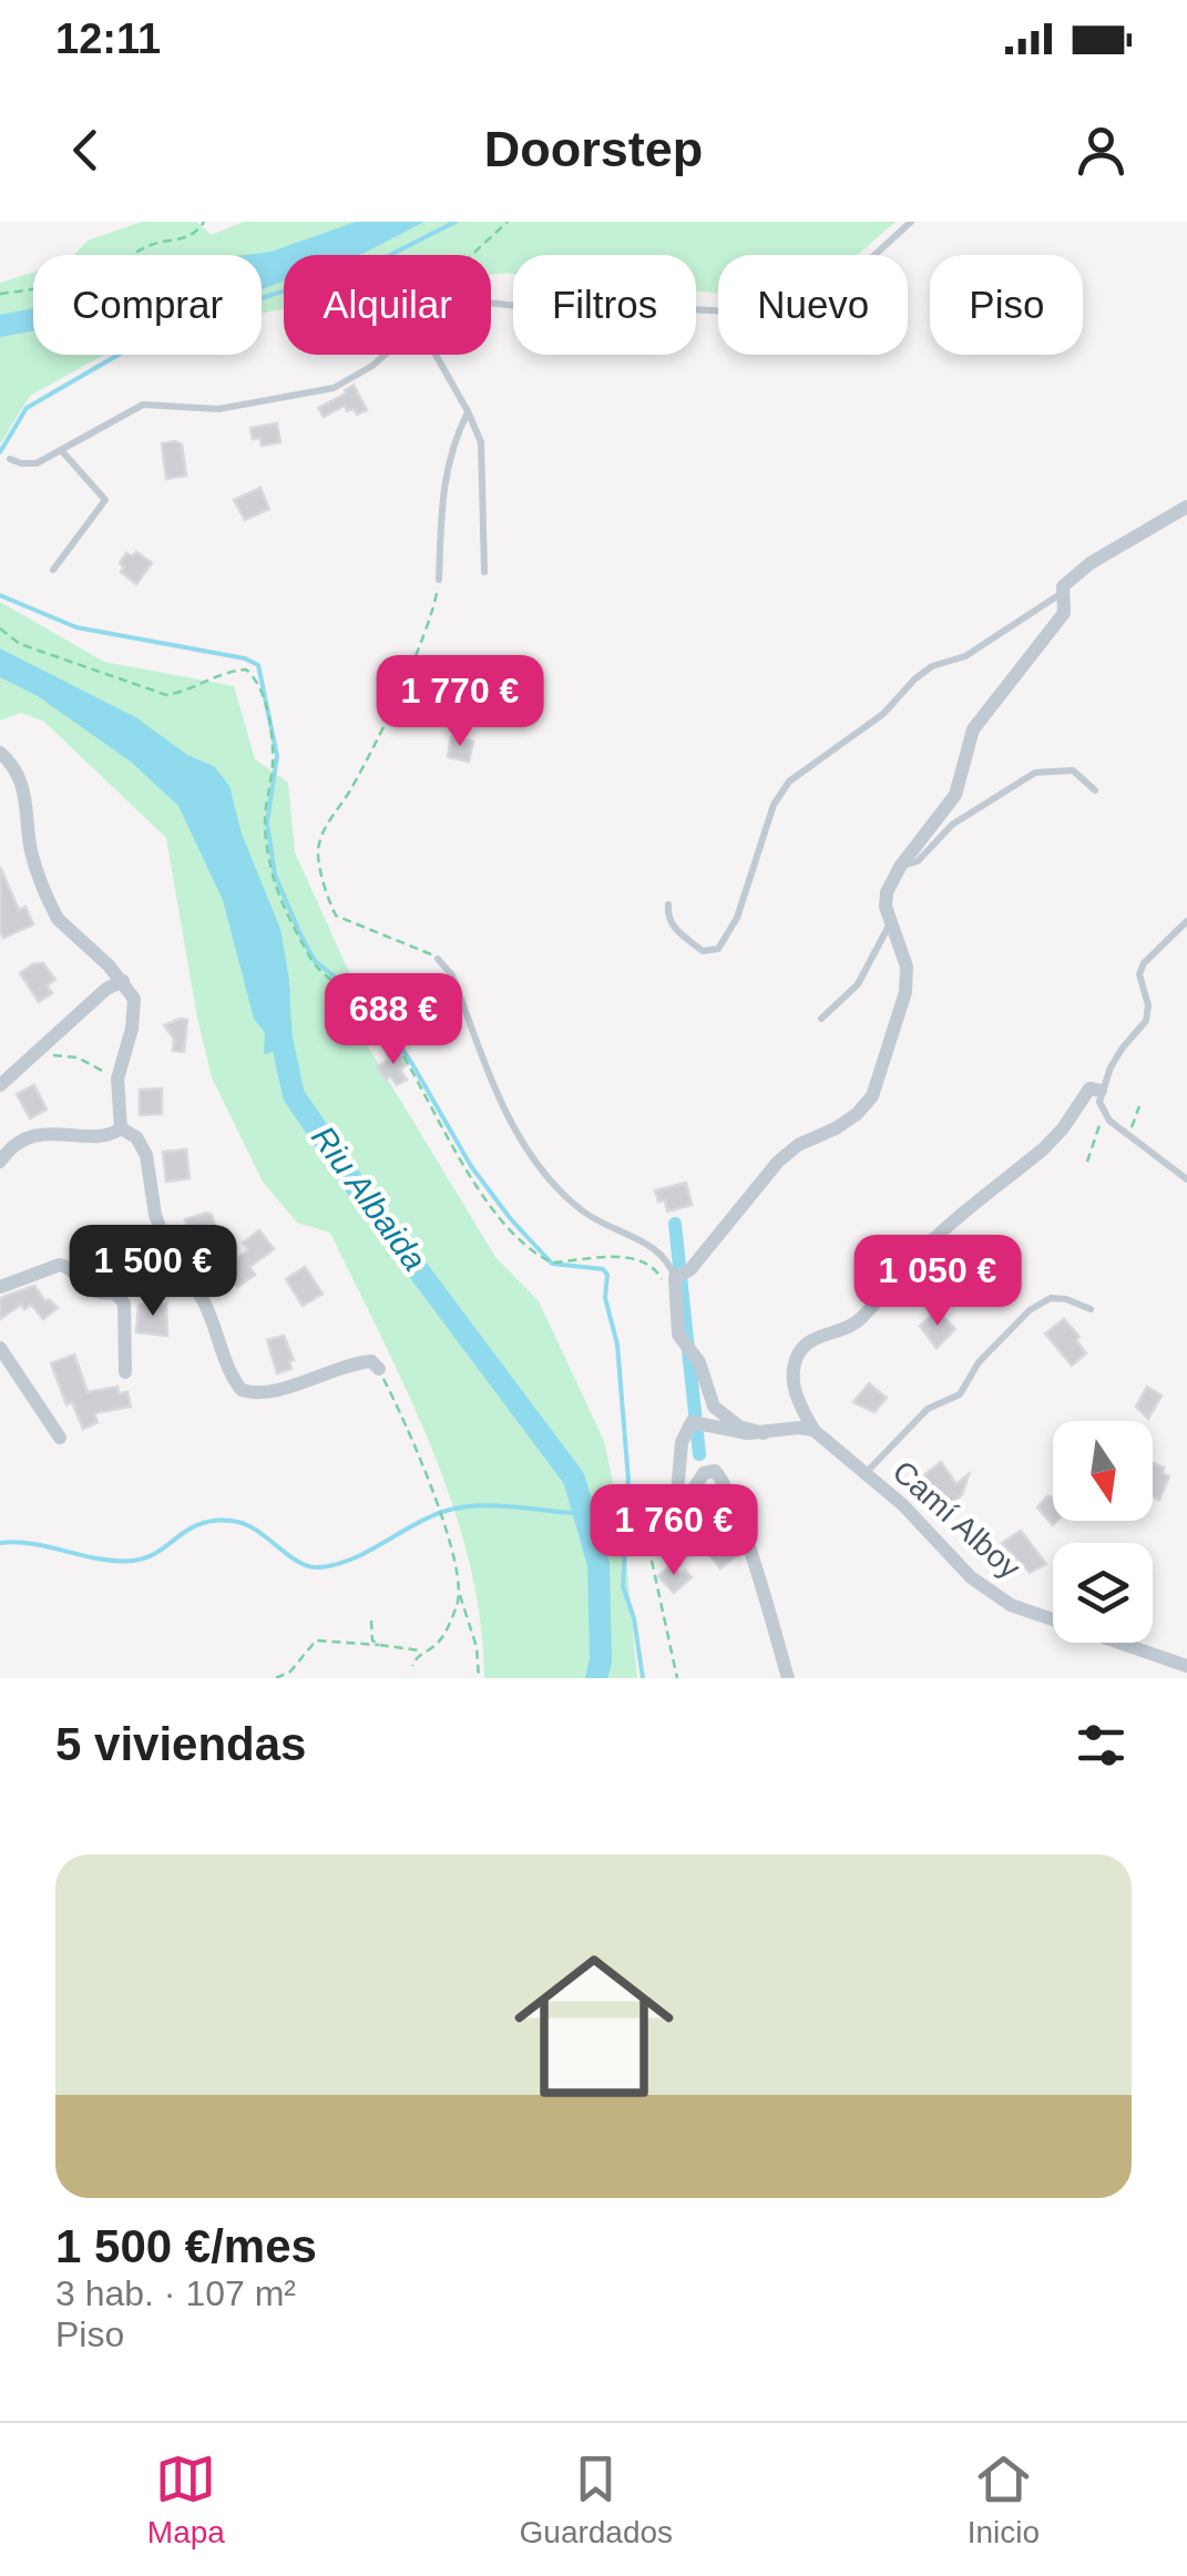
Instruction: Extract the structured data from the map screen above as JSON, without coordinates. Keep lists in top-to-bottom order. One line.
{"streets":{"street":["Camí Alboy"]},"water":["Riu Albaida"],"north":"bottom","page":{"status":"12:11","header":"Doorstep","chip":["Comprar","Alquilar","Filtros","Nuevo","Piso"],"price":["1 770 €","688 €","1 500 €","1 050 €","1 760 €"],"heading":"5 viviendas","list":[{"name":"1 500 €/mes","note":"3 hab. · 107 m² · Piso"}],"tabs":["Mapa","Guardados","Inicio"]}}
